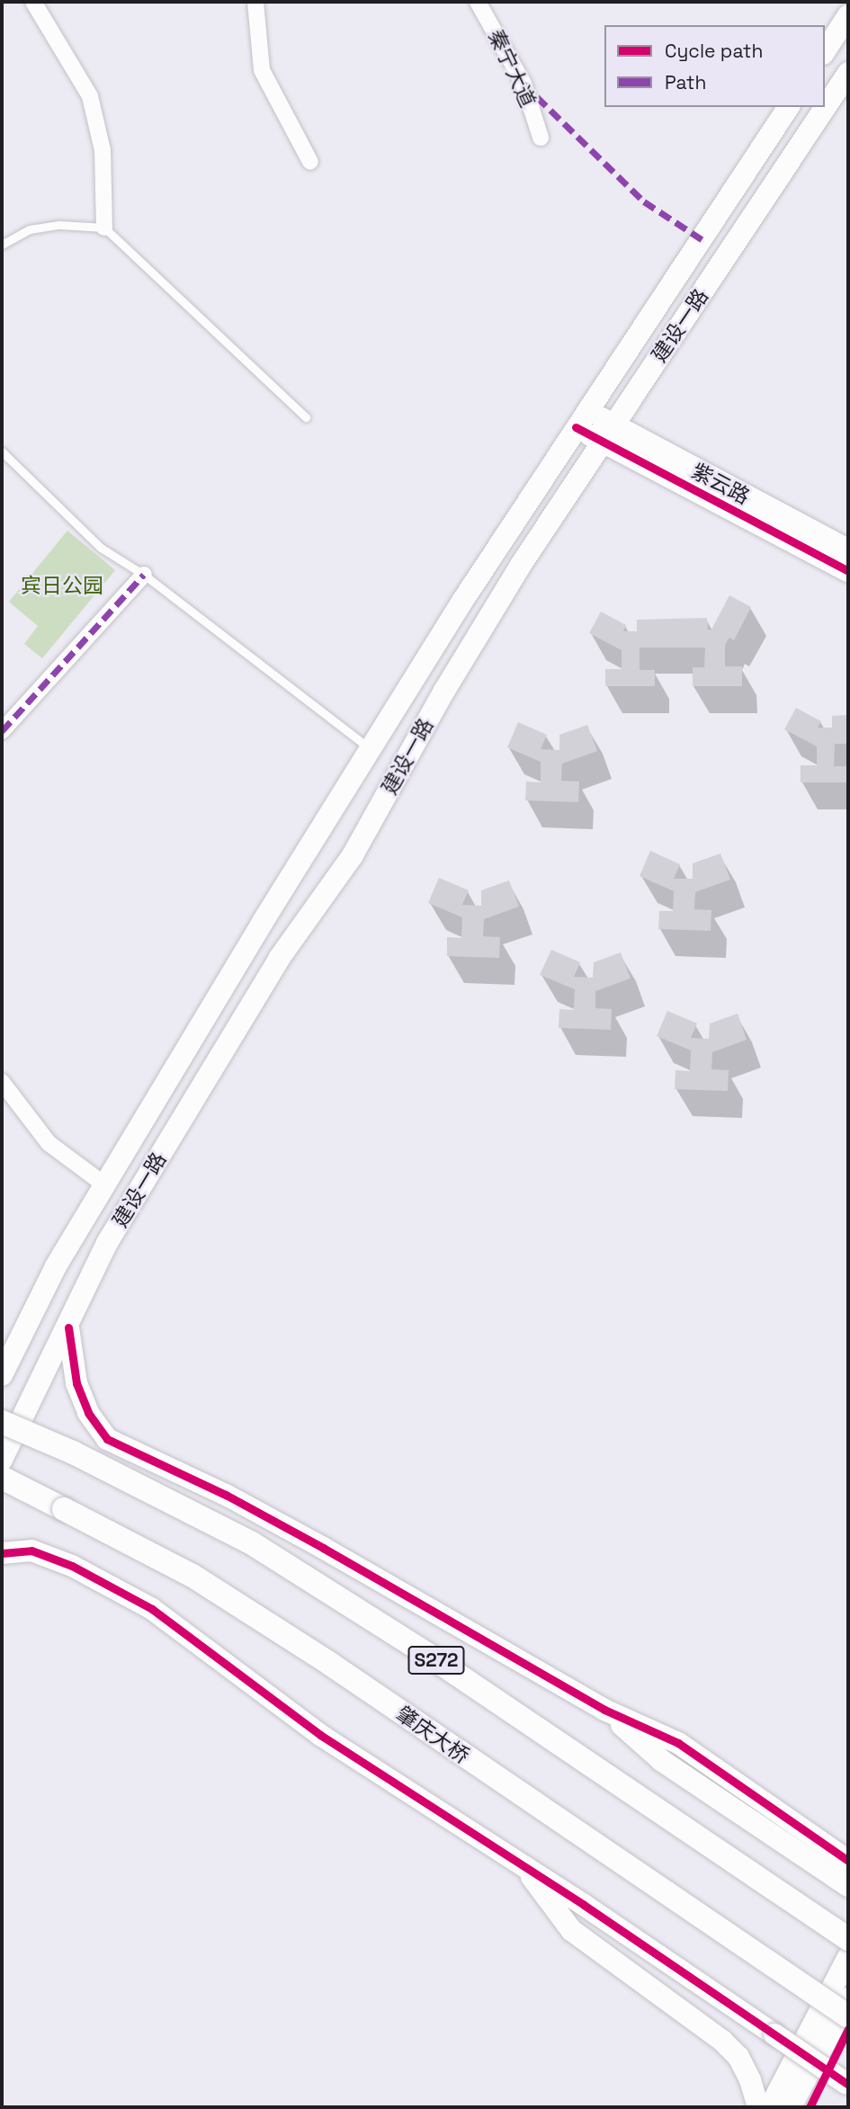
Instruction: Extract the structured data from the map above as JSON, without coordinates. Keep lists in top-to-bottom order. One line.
{"streets":{"main road":["S272","肇庆大桥"],"street":["秦宁大道","建设一路","紫云路"]},"crossings":[["建设一路","紫云路"]],"parks":["宾日公园"],"legend":["Cycle path","Path"]}
